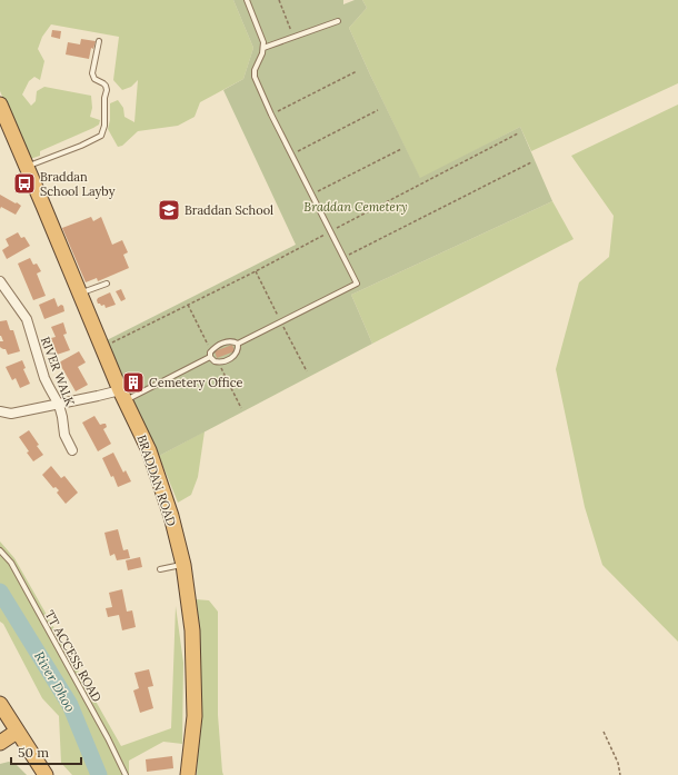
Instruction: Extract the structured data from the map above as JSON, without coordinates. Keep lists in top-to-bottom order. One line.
{"streets":{"highway":["BRADDAN ROAD"],"street":["RIVER WALK"],"lane":["TT ACCESS ROAD"]},"water":["River Dhoo"],"parks":["Braddan Cemetery"],"places":{"bus stop":["Braddan School Layby"],"school or university":["Braddan School"],"building":["Cemetery Office"]},"scale_bar":"50 m"}
